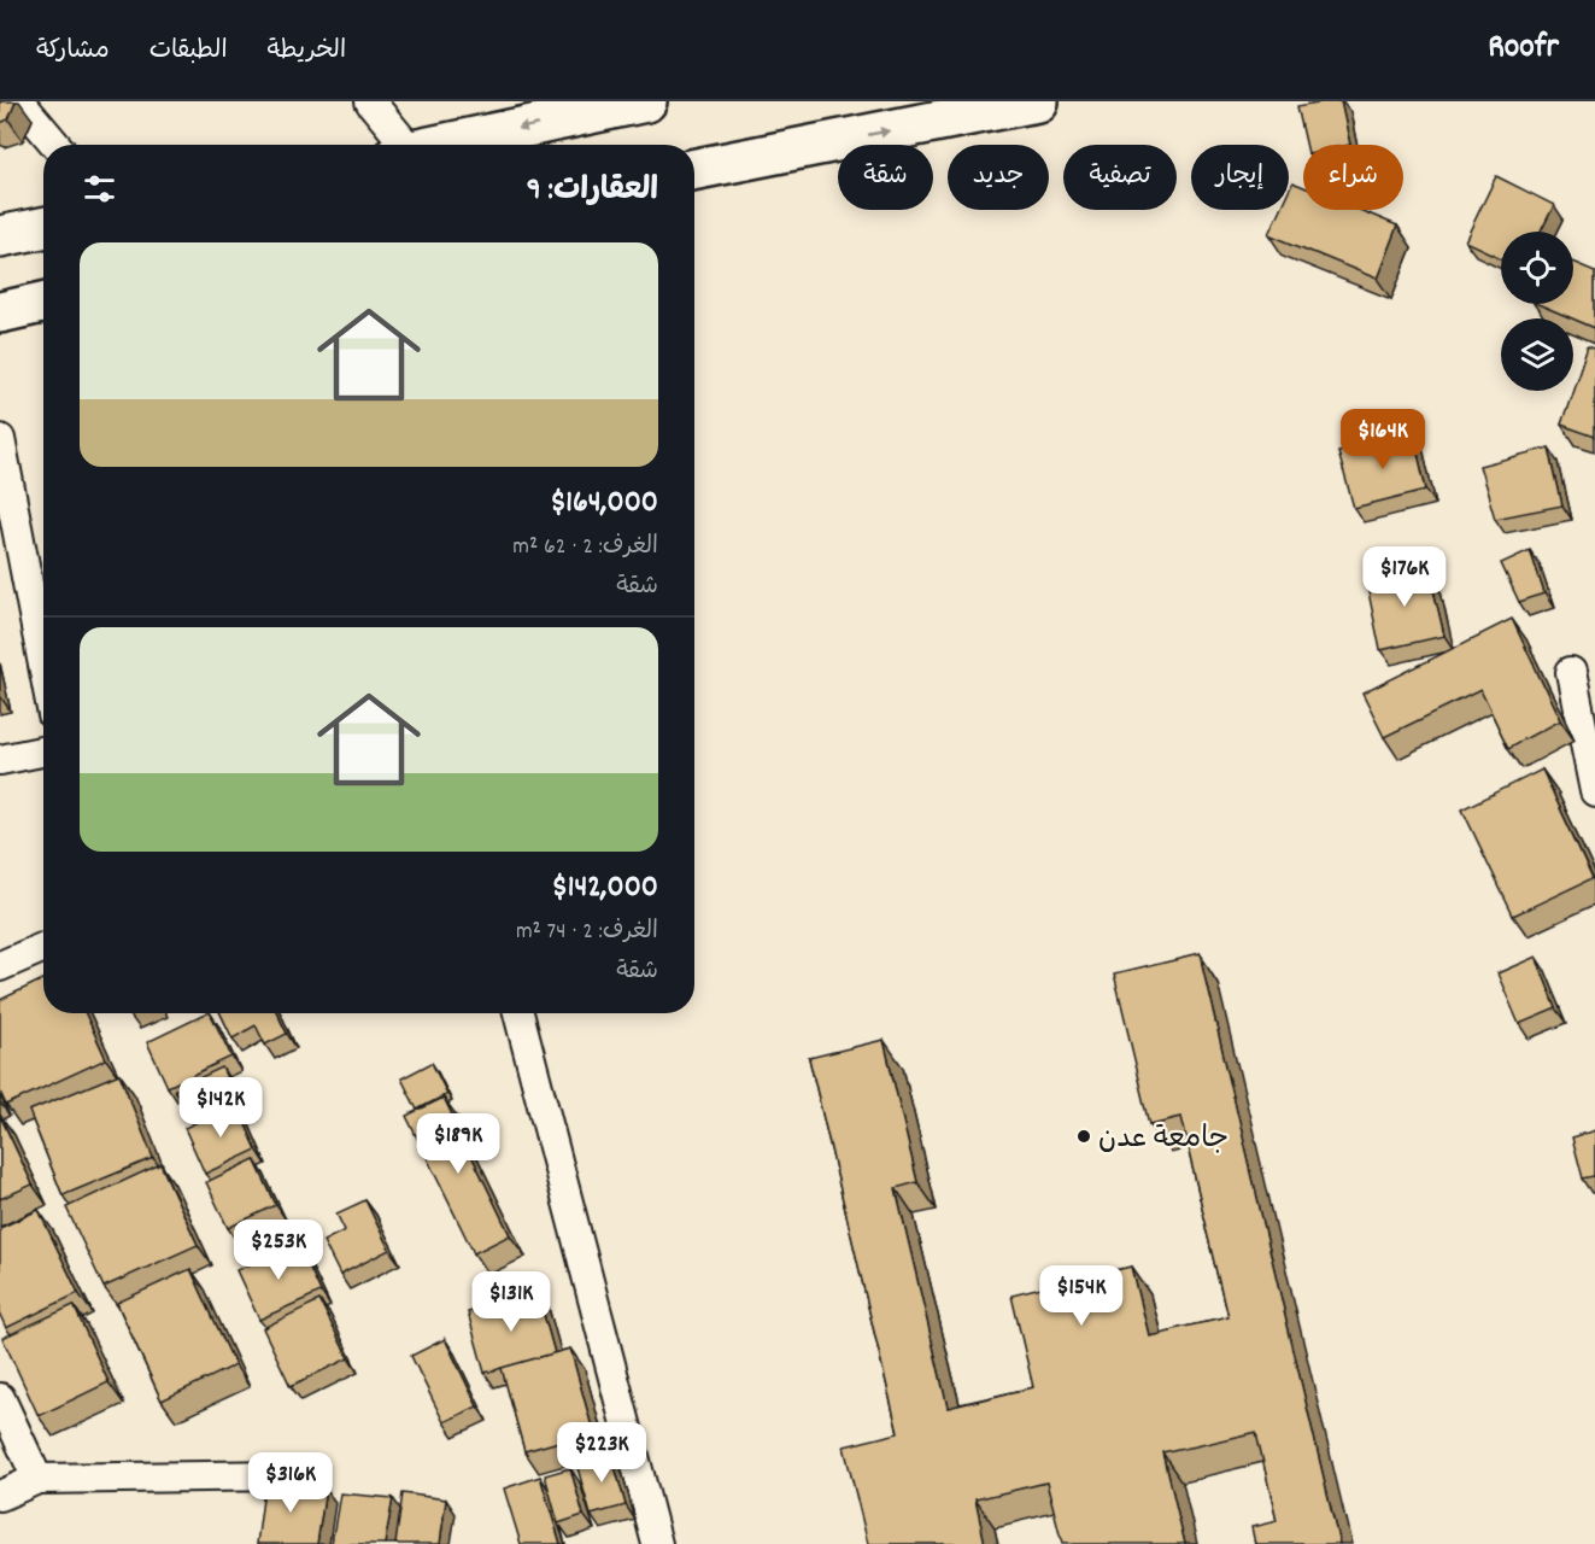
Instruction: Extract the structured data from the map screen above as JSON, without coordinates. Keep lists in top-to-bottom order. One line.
{"places":["جامعة عدن"],"page":{"header":"Roofr","nav":["الخريطة","الطبقات","مشاركة"],"chip":["شراء","إيجار","تصفية","جديد","شقة"],"heading":"العقارات: 9","list":[{"name":"$164,000","note":"الغرف: 2 · 62 m² · شقة"},{"name":"$142,000","note":"الغرف: 2 · 74 m² · شقة"}],"price":["$164K","$176K","$142K","$189K","$253K","$154K","$131K","$223K","$316K"]}}
